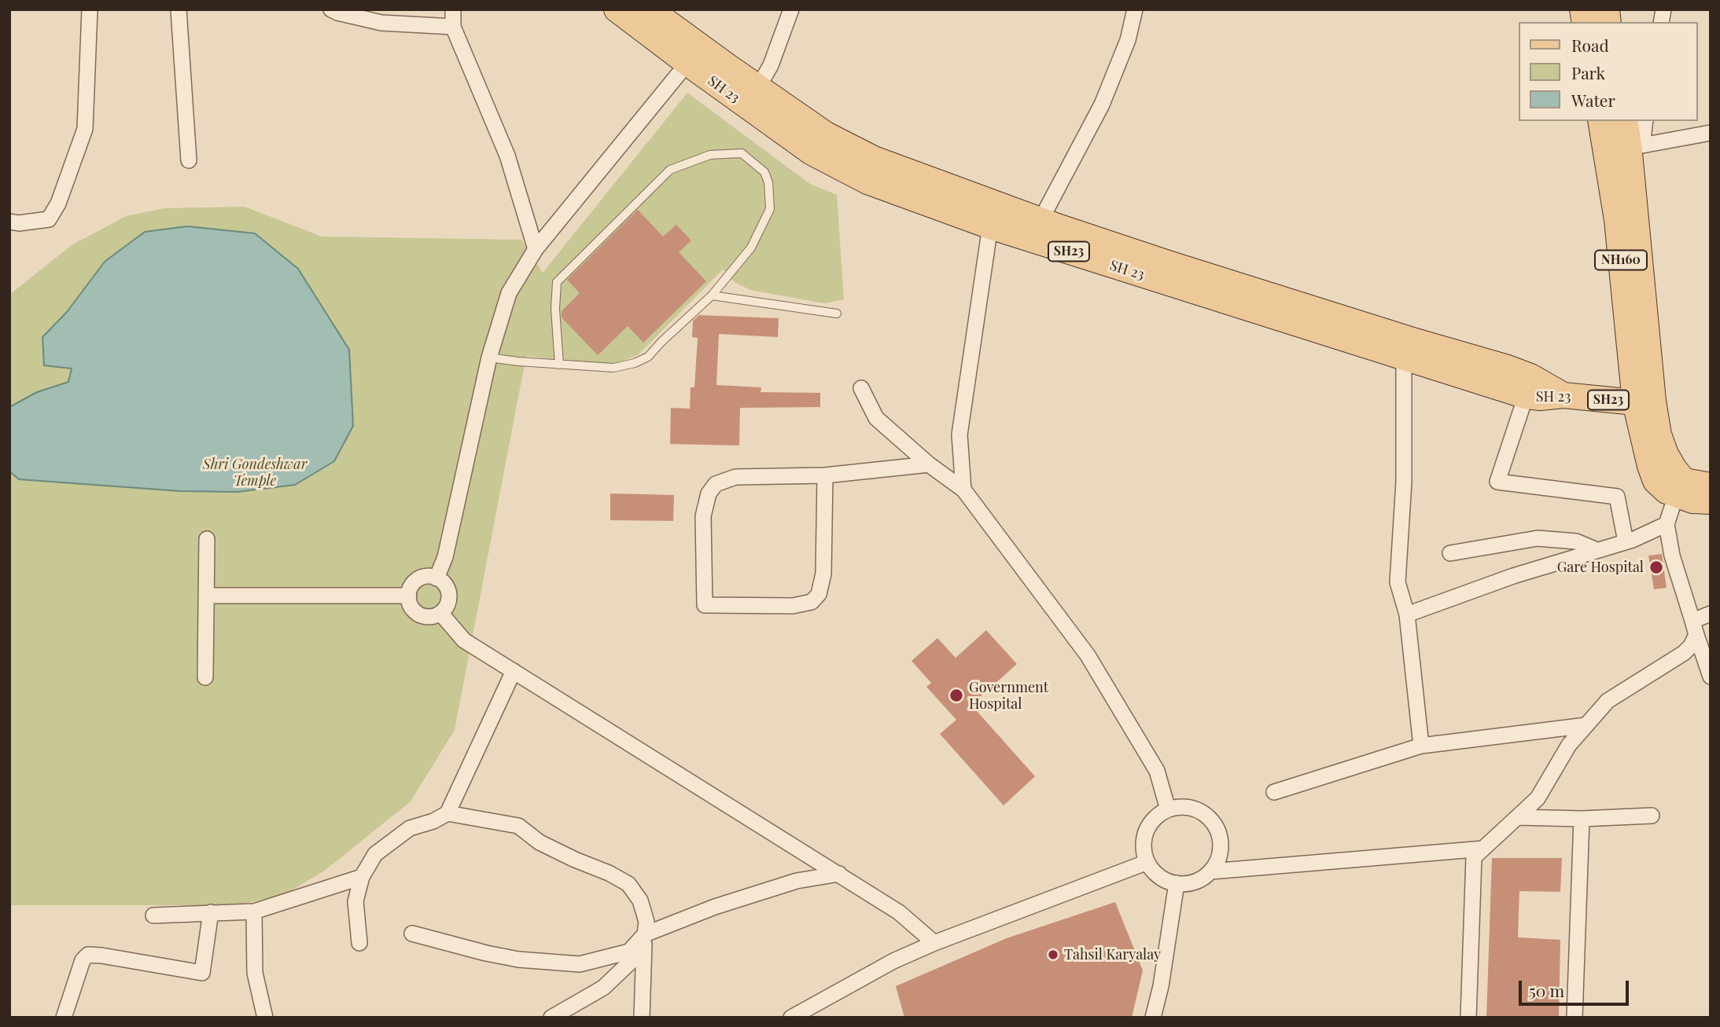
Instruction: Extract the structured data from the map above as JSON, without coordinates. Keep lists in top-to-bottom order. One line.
{"streets":{"main road":["SH 23","SH23","NH160"]},"crossings":[["SH 23","NH160"]],"parks":["Shri Gondeshwar Temple"],"places":["Gare Hospital","Government Hospital","Tahsil Karyalay"],"legend":["Road","Park","Water"],"scale_bar":"50 m"}
